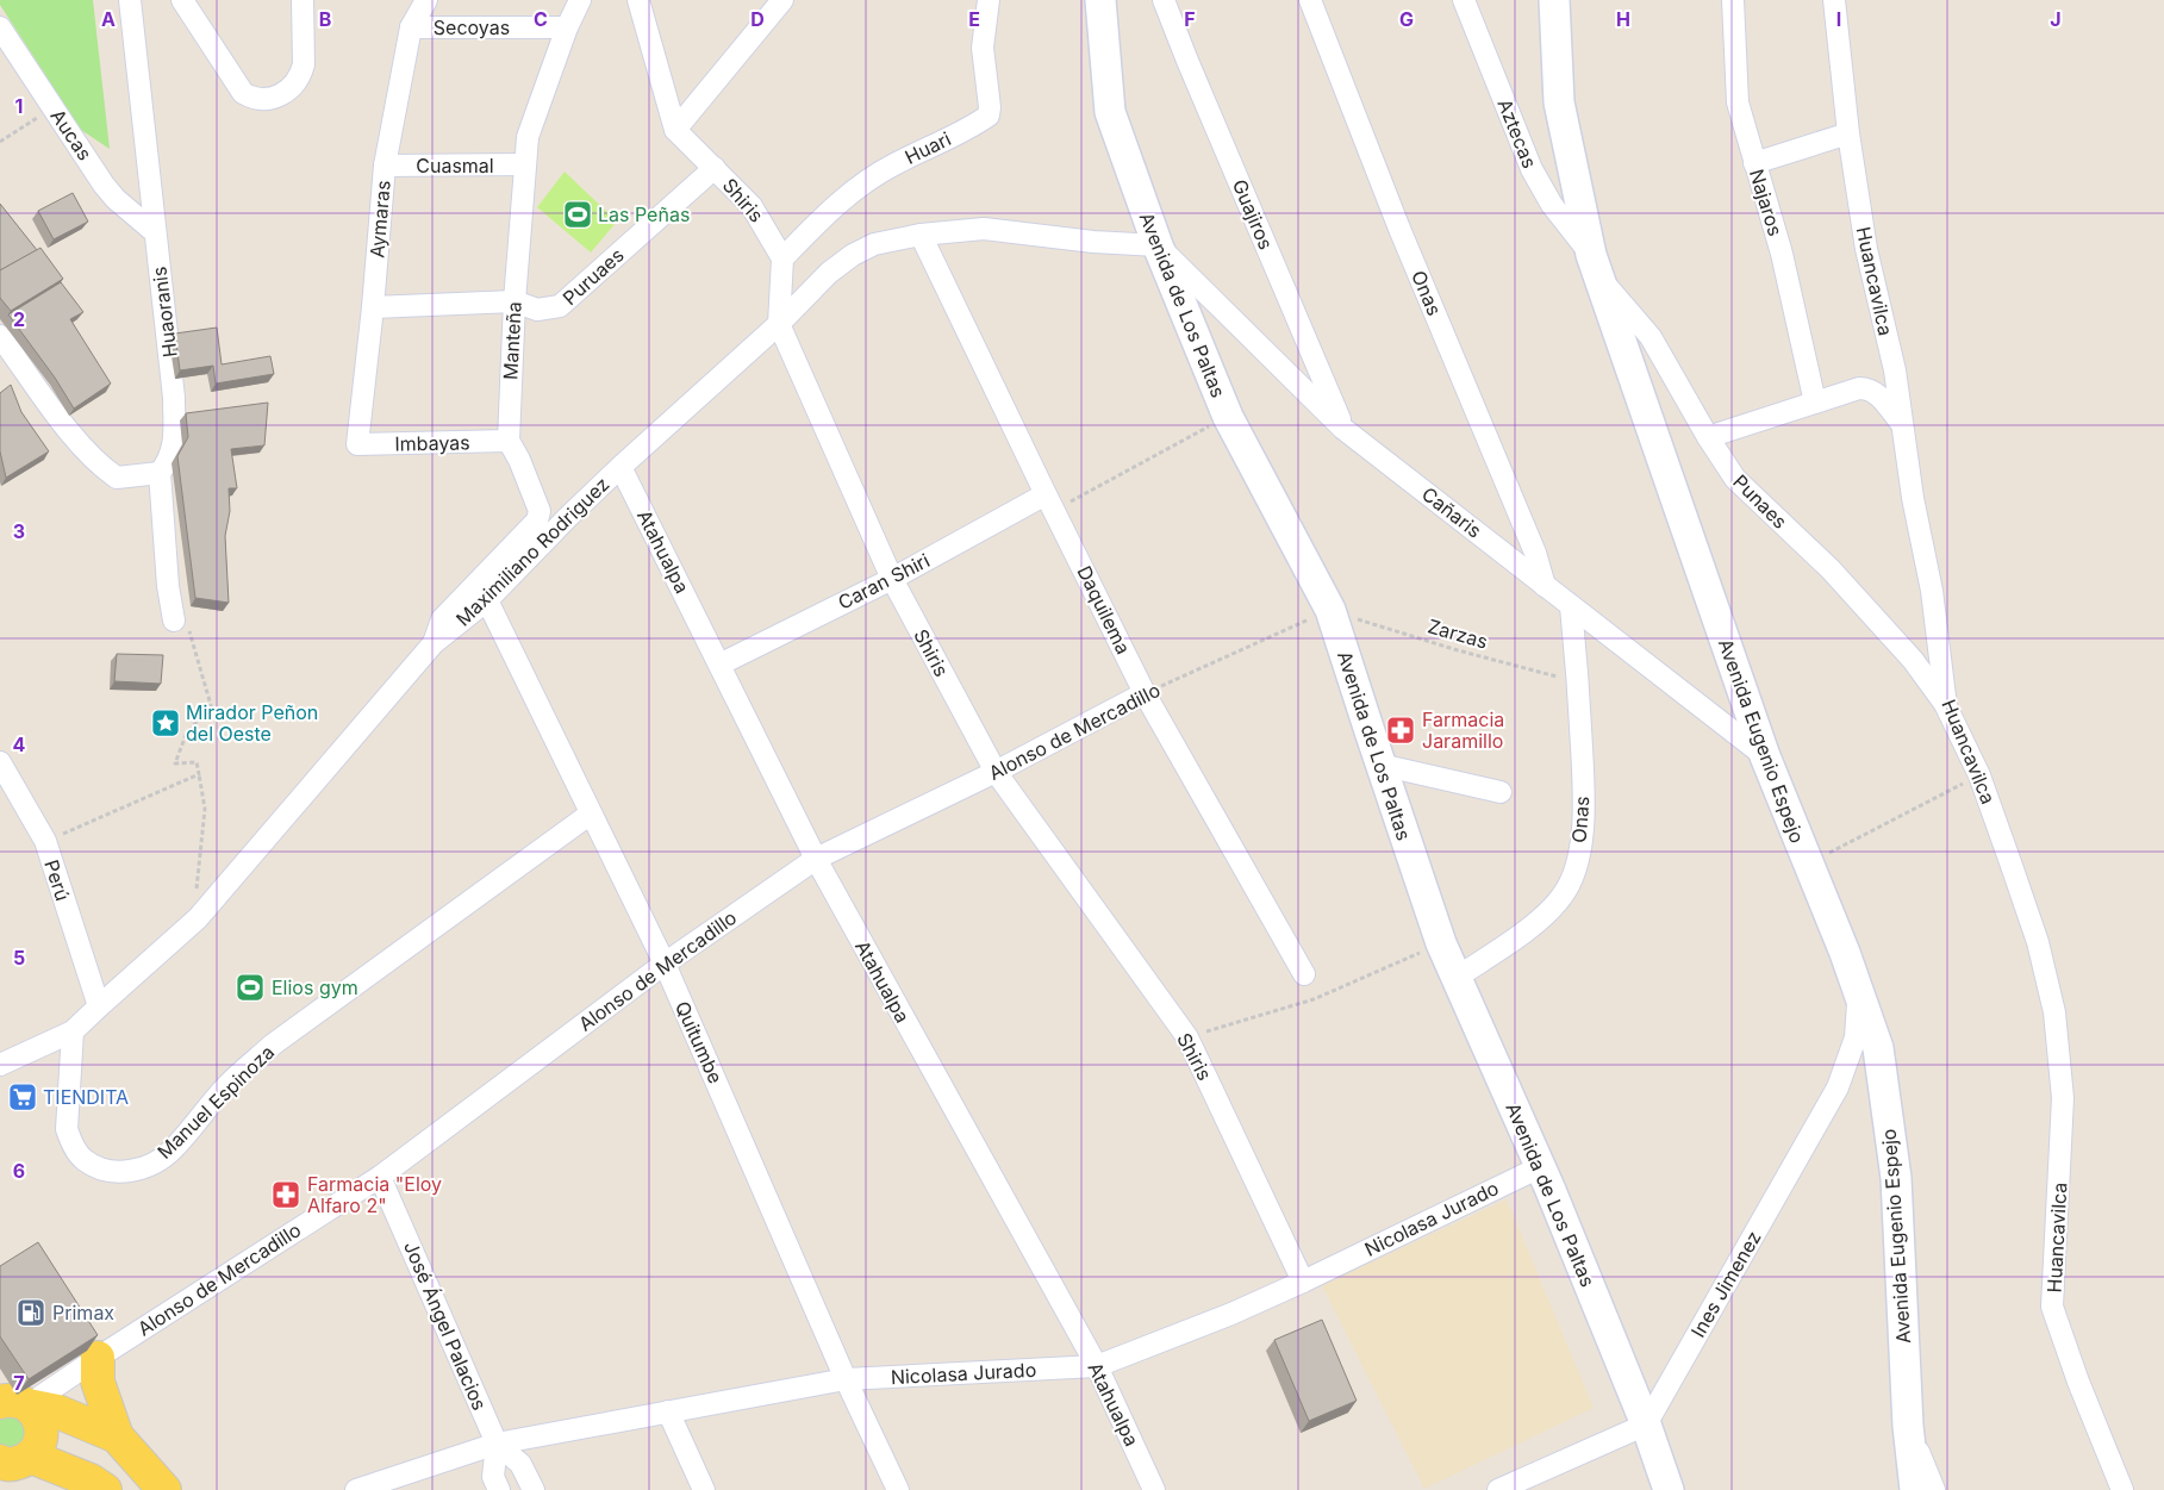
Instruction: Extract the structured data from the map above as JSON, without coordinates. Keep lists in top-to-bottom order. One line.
{"streets":{"main road":["Avenida de Los Paltas","Avenida Eugenio Espejo"],"street":["Secoyas","Aztecas","Aucas","Huari","Cuasmal","Shiris","Najaros","Guajiros","Aymaras","Puruaes","Huancavilca","Onas","Huaoranis","Manteña","Imbayas","Punaes","Cañaris","Maximiliano Rodriguez","Atahualpa","Caran Shiri","Daquilema","Alonso de Mercadillo","Perú","Quitumbe","Manuel Espinoza","Nicolasa Jurado","Ines Jimenez","José Ángel Palacios"],"path":["Zarzas"]},"crossings":[["Secoyas","Aymaras"],["Secoyas","Manteña"],["Aztecas","Punaes"],["Aztecas","Avenida Eugenio Espejo"],["Aucas","Huaoranis"],["Huari","Shiris"],["Cuasmal","Aymaras"],["Cuasmal","Manteña"],["Shiris","Puruaes"],["Shiris","Maximiliano Rodriguez"],["Shiris","Caran Shiri"],["Shiris","Alonso de Mercadillo"],["Shiris","Nicolasa Jurado"],["Guajiros","Cañaris"],["Aymaras","Puruaes"],["Aymaras","Imbayas"],["Puruaes","Manteña"],["Huancavilca","Punaes"],["Onas","Avenida de Los Paltas"],["Onas","Cañaris"],["Onas","Zarzas"],["Avenida de Los Paltas","Cañaris"],["Avenida de Los Paltas","Maximiliano Rodriguez"],["Avenida de Los Paltas","Zarzas"],["Avenida de Los Paltas","Alonso de Mercadillo"],["Avenida de Los Paltas","Nicolasa Jurado"],["Avenida de Los Paltas","Ines Jimenez"],["Manteña","Imbayas"],["Manteña","Maximiliano Rodriguez"],["Punaes","Avenida Eugenio Espejo"],["Cañaris","Maximiliano Rodriguez"],["Cañaris","Avenida Eugenio Espejo"],["Maximiliano Rodriguez","Atahualpa"],["Maximiliano Rodriguez","Daquilema"],["Maximiliano Rodriguez","Perú"],["Maximiliano Rodriguez","Quitumbe"],["Maximiliano Rodriguez","Manuel Espinoza"],["Atahualpa","Caran Shiri"],["Atahualpa","Alonso de Mercadillo"],["Atahualpa","Nicolasa Jurado"],["Caran Shiri","Daquilema"],["Daquilema","Alonso de Mercadillo"],["Zarzas","Alonso de Mercadillo"],["Alonso de Mercadillo","Quitumbe"],["Alonso de Mercadillo","José Ángel Palacios"],["Avenida Eugenio Espejo","Ines Jimenez"],["Quitumbe","Manuel Espinoza"],["Quitumbe","Nicolasa Jurado"],["Nicolasa Jurado","José Ángel Palacios"]],"places":{"sports":["Las Peñas","Elios gym"],"place":["Mirador Peñon del Oeste"],"pharmacy":["Farmacia Jaramillo","Farmacia \"Eloy Alfaro 2\""],"supermarket":["TIENDITA"],"fuel station":["Primax"]},"grid":{"columns":["A","B","C","D","E","F","G","H","I","J"],"rows":["1","2","3","4","5","6","7"]}}
